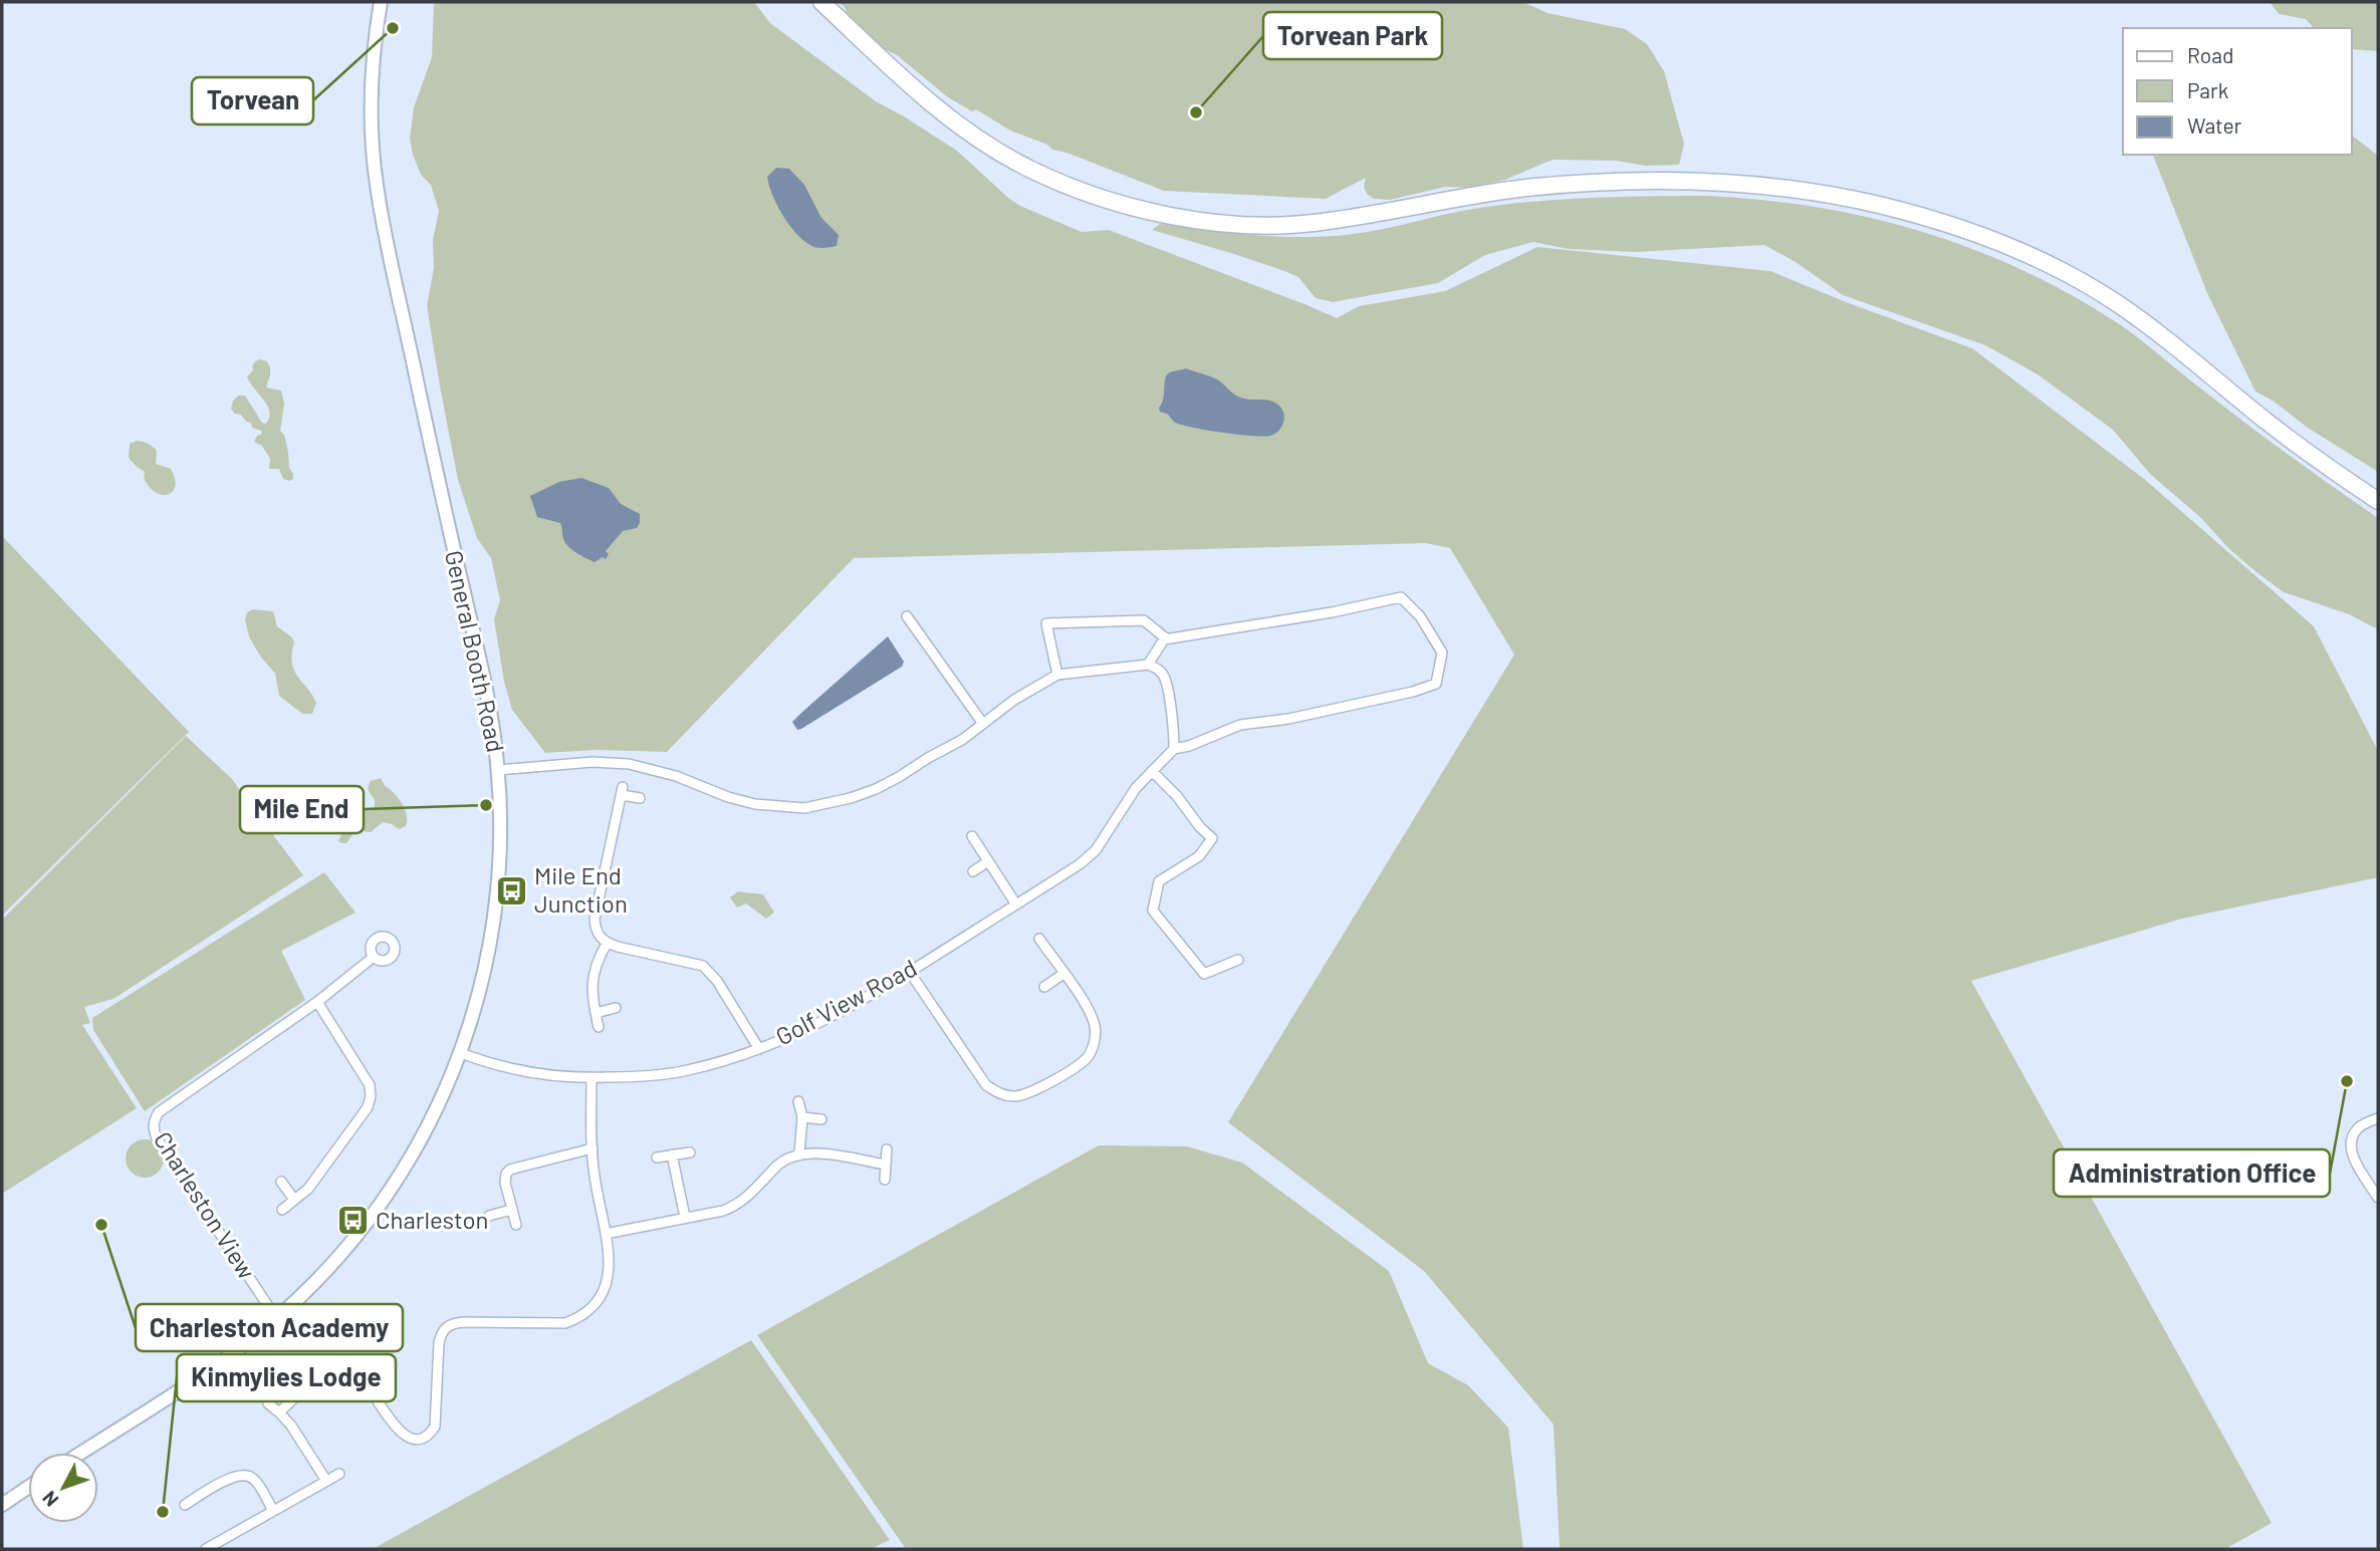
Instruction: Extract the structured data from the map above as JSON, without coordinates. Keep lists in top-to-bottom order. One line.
{"streets":{"street":["General Booth Road","Golf View Road","Charleston View"]},"crossings":[["General Booth Road","Golf View Road"],["General Booth Road","Charleston View"]],"places":{"other":["Torvean","Torvean Park","Mile End","Administration Office","Charleston Academy","Kinmylies Lodge"],"bus stop":["Mile End Junction","Charleston"]},"legend":["Road","Park","Water"],"north":"bottom left"}
